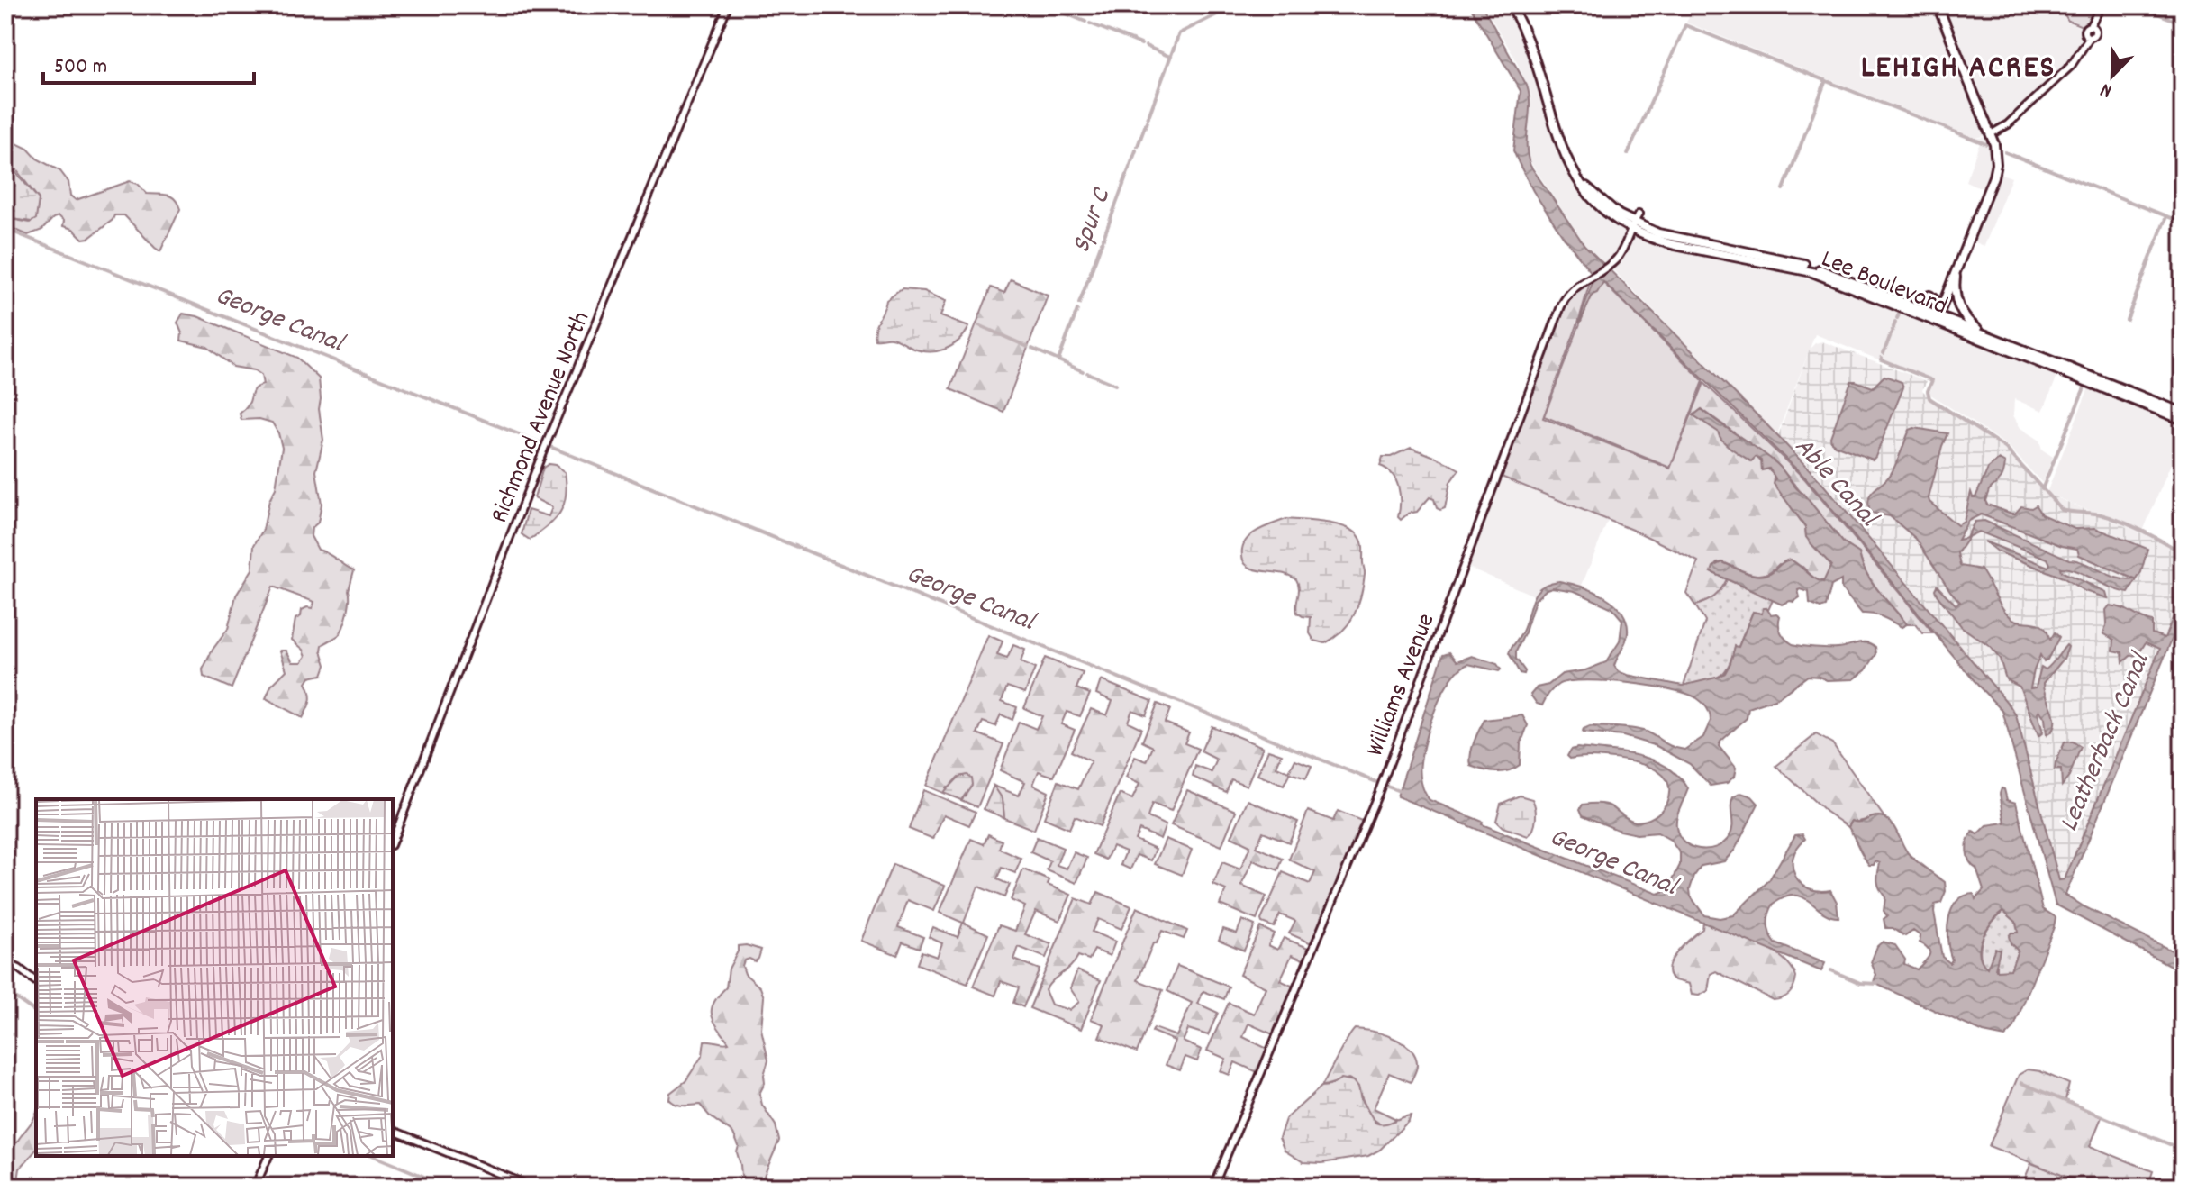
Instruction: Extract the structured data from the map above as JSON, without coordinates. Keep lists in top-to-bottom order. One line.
{"streets":{"main road":["Lee Boulevard"],"street":["Richmond Avenue North","Williams Avenue"]},"crossings":[["Lee Boulevard","Williams Avenue"]],"districts":["LEHIGH ACRES"],"water":["Spur C","George Canal","Able Canal","Leatherback Canal"],"scale_bar":"500 m","north":"bottom left"}
